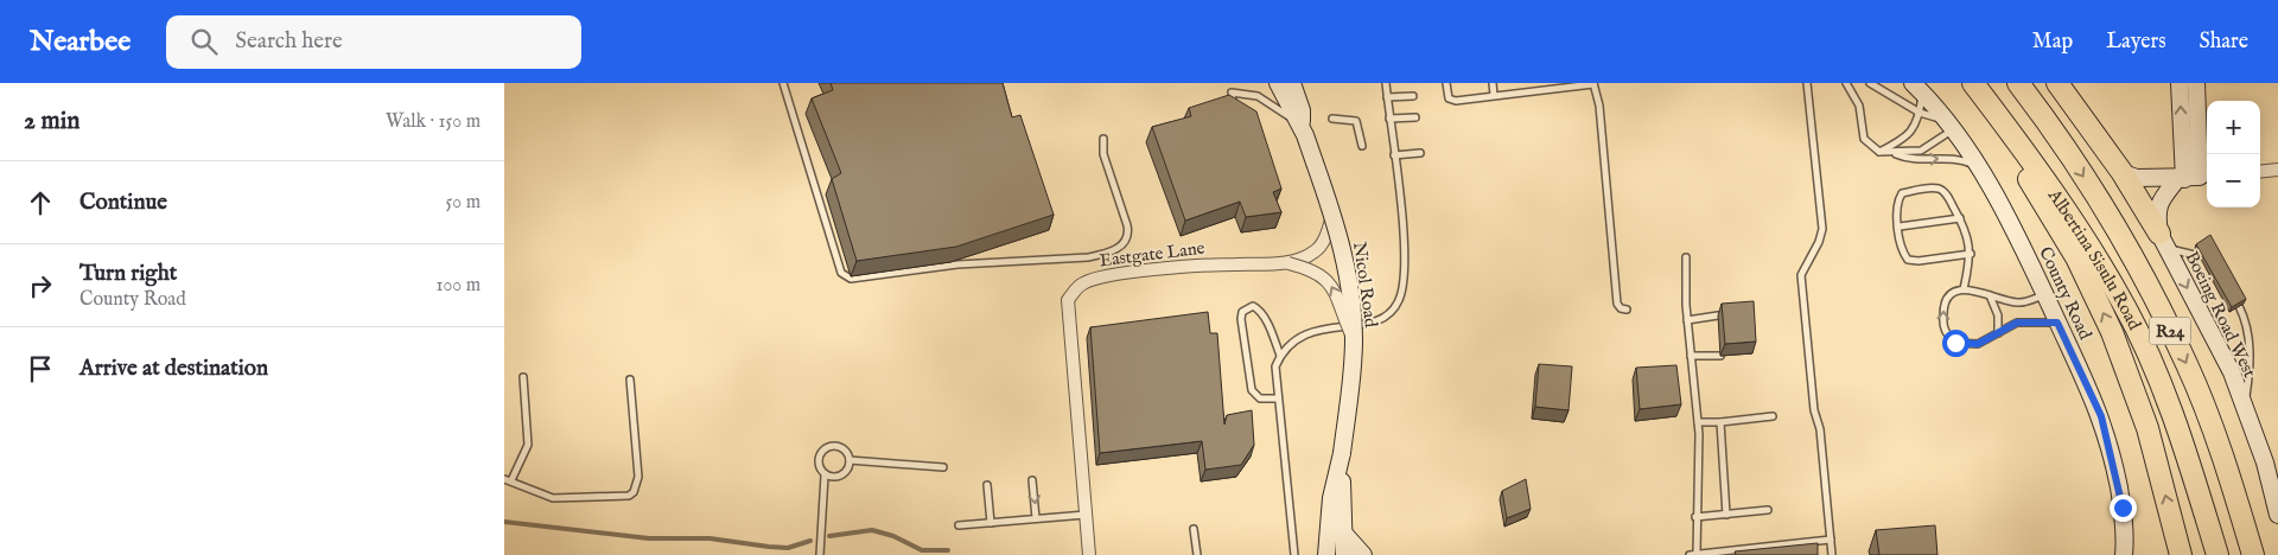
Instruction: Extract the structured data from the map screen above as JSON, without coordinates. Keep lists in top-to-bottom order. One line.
{"streets":{"highway":["Albertina Sisulu Road","R24"],"street":["Eastgate Lane","Nicol Road","County Road","Boeing Road West"]},"crossings":[["Eastgate Lane","Nicol Road"]],"one_way":["Boeing Road West"],"page":{"header":"Nearbee","search":"Search here","nav":["Map","Layers","Share"],"heading":["2 min","Walk · 150 m"],"map_buttons":["+","−"],"list":[["Continue","50 m"],["Turn right","County Road","100 m"],"Arrive at destination"]}}
